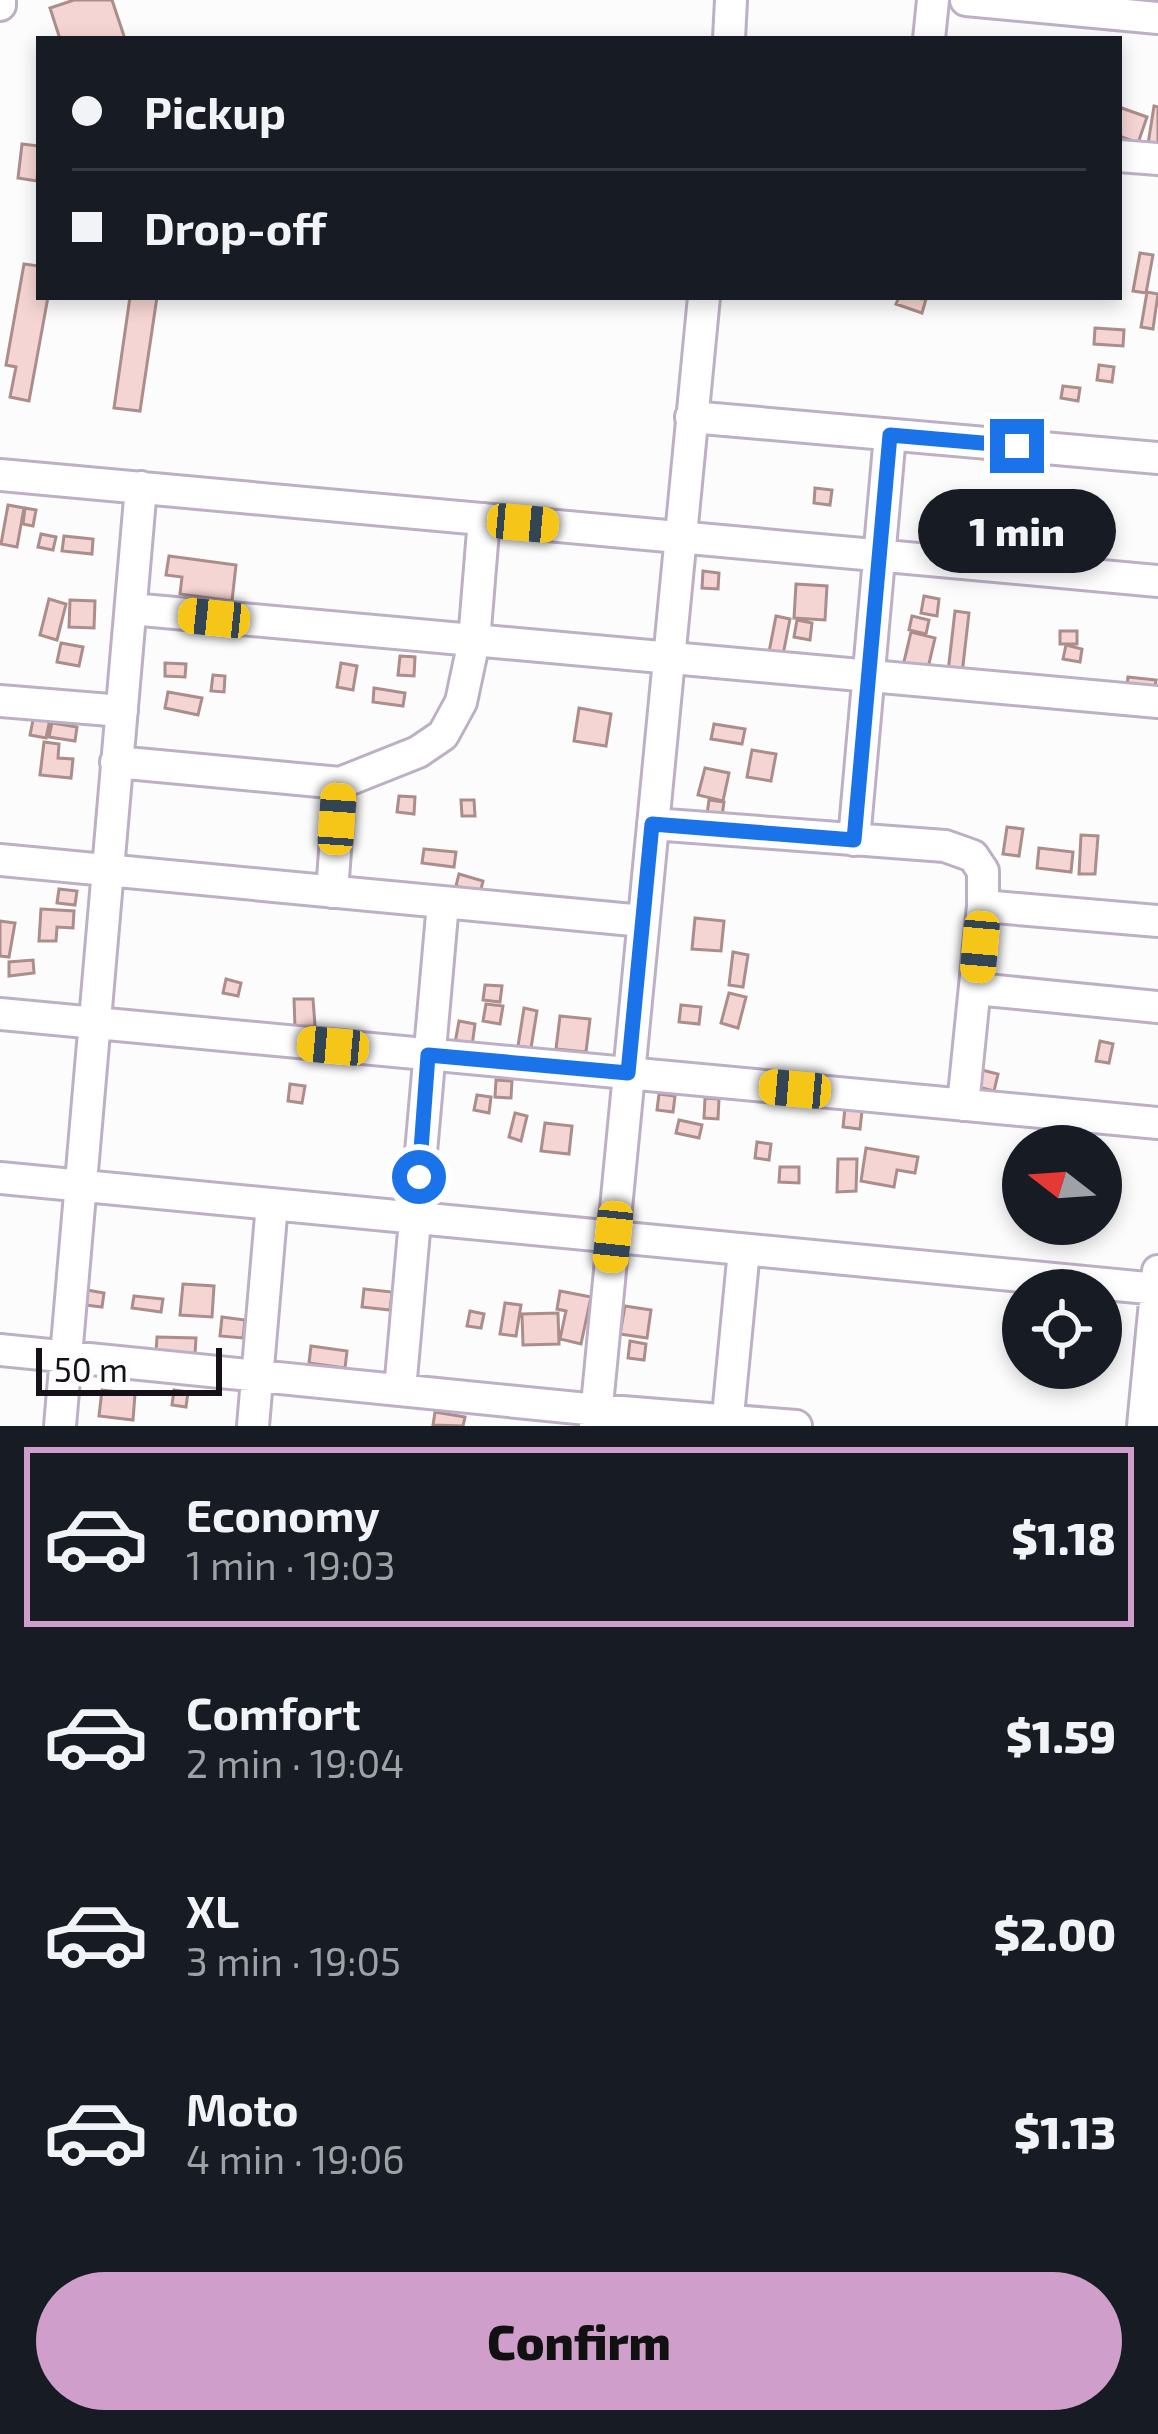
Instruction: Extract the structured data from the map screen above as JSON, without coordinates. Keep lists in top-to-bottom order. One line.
{"scale_bar":"50 m","north":"left","page":{"banner":["Pickup","Drop-off"],"bubble":"1 min","scale":"50 m","list":[{"name":"Economy","note":"1 min · 19:03","value":"$1.18"},{"name":"Comfort","note":"2 min · 19:04","value":"$1.59"},{"name":"XL","note":"3 min · 19:05","value":"$2.00"},{"name":"Moto","note":"4 min · 19:06","value":"$1.13"}],"buttons":"Confirm"}}
